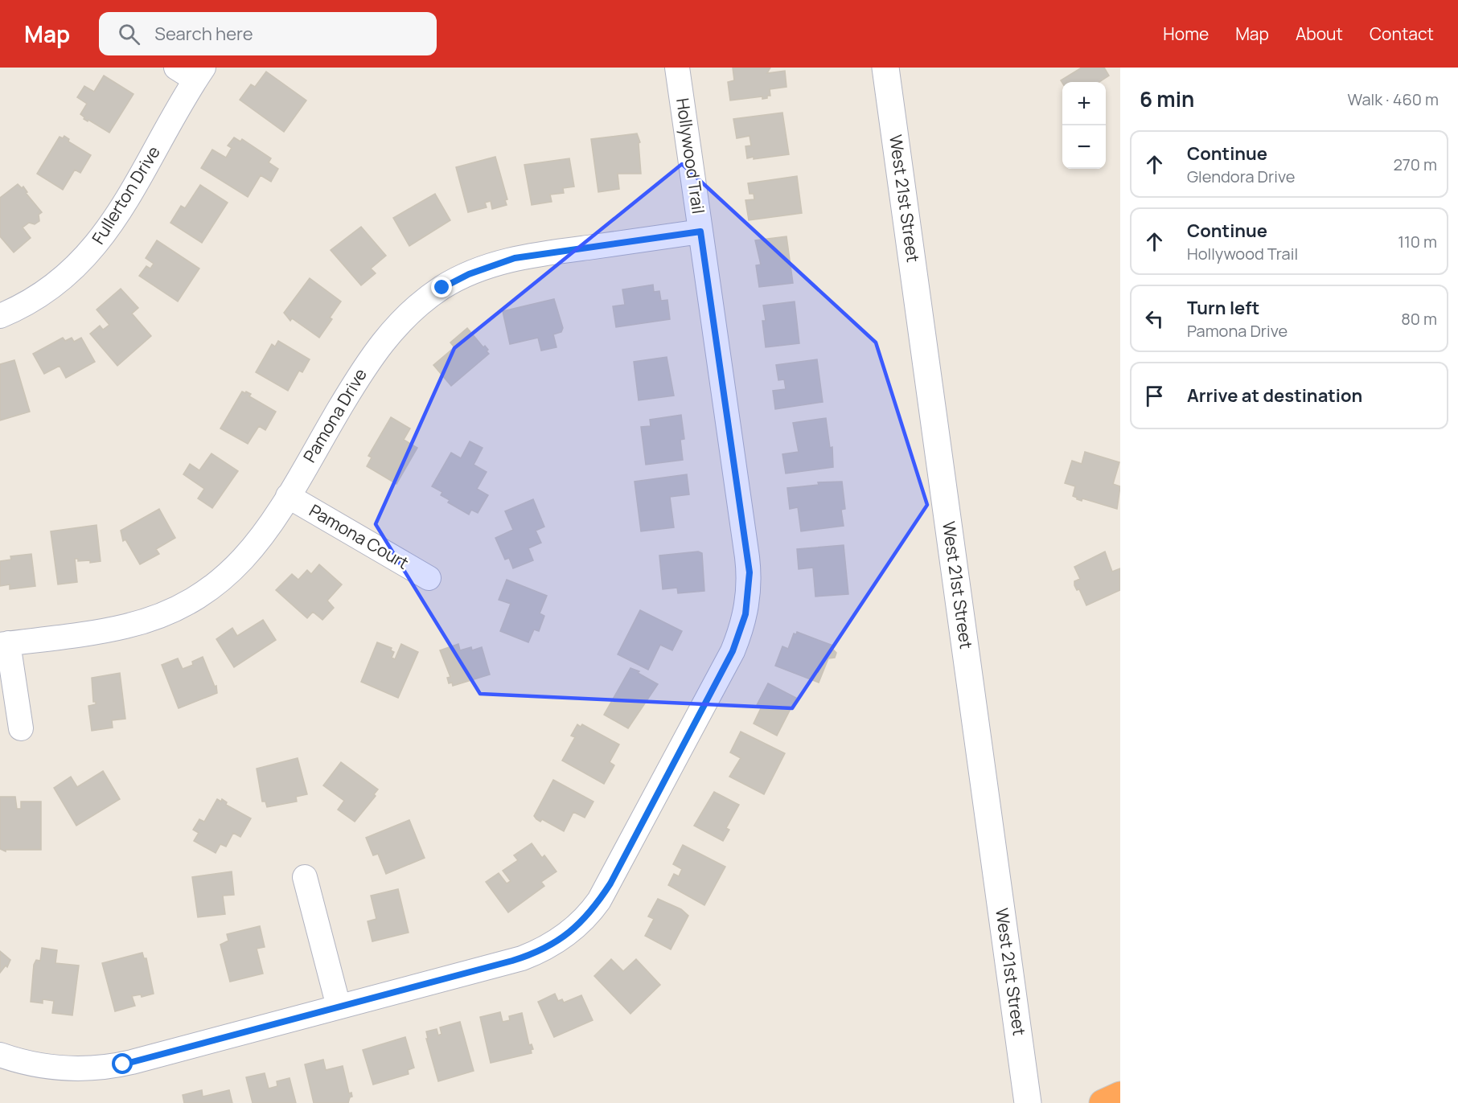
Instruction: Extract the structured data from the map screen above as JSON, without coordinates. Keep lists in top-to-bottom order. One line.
{"streets":{"street":["Hollywood Trail","Fullerton Drive","West 21st Street","Pamona Drive","Pamona Court"]},"crossings":[["Hollywood Trail","Pamona Drive"],["Pamona Drive","Pamona Court"]],"page":{"header":"Map","search":"Search here","nav":["Home","Map","About","Contact"],"heading":["6 min","Walk · 460 m"],"map_buttons":["+","−"],"list":[["Continue","Glendora Drive","270 m"],["Continue","Hollywood Trail","110 m"],["Turn left","Pamona Drive","80 m"],"Arrive at destination"]}}
